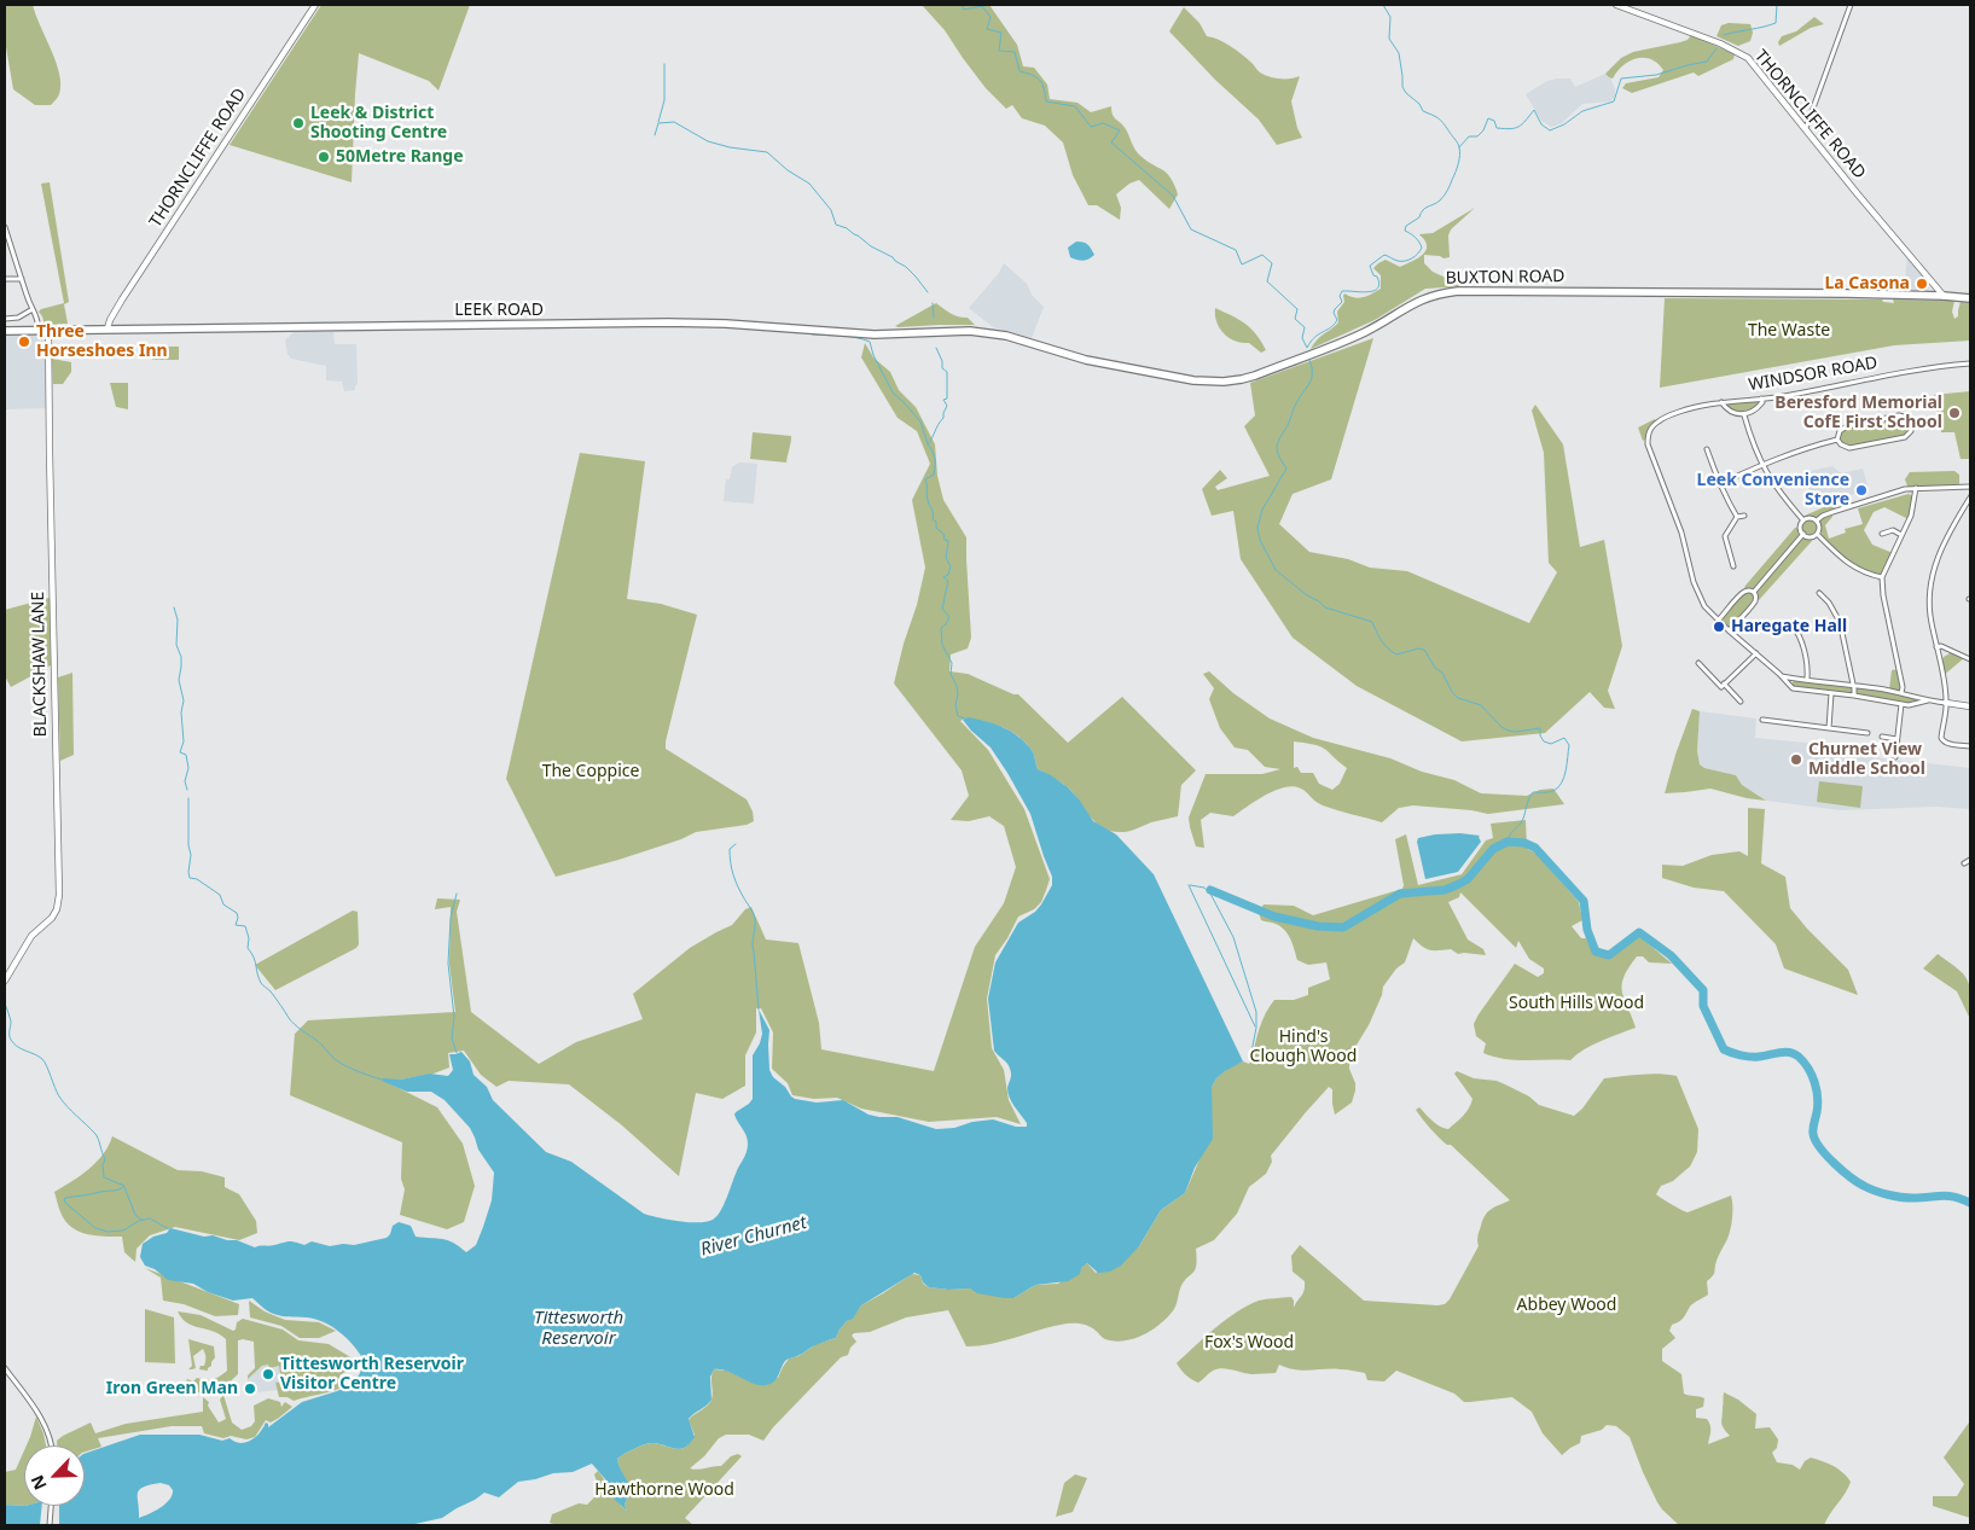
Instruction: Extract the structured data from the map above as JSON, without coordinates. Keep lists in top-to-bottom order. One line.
{"streets":{"highway":["BUXTON ROAD","LEEK ROAD"],"street":["THORNCLIFFE ROAD","WINDSOR ROAD","BLACKSHAW LANE"]},"crossings":[["THORNCLIFFE ROAD","BUXTON ROAD"],["THORNCLIFFE ROAD","LEEK ROAD"],["BUXTON ROAD","LEEK ROAD"],["LEEK ROAD","BLACKSHAW LANE"]],"water":["River Churnet","Tittesworth Reservoir"],"parks":["The Waste","The Coppice","South Hills Wood","Hind's Clough Wood","Abbey Wood","Fox's Wood","Hawthorne Wood"],"places":["Leek & District Shooting Centre","50Metre Range","La Casona","Three Horseshoes Inn","Beresford Memorial CofE First School","Leek Convenience Store","Haregate Hall","Churnet View Middle School","Tittesworth Reservoir Visitor Centre","Iron Green Man"],"north":"bottom left"}
